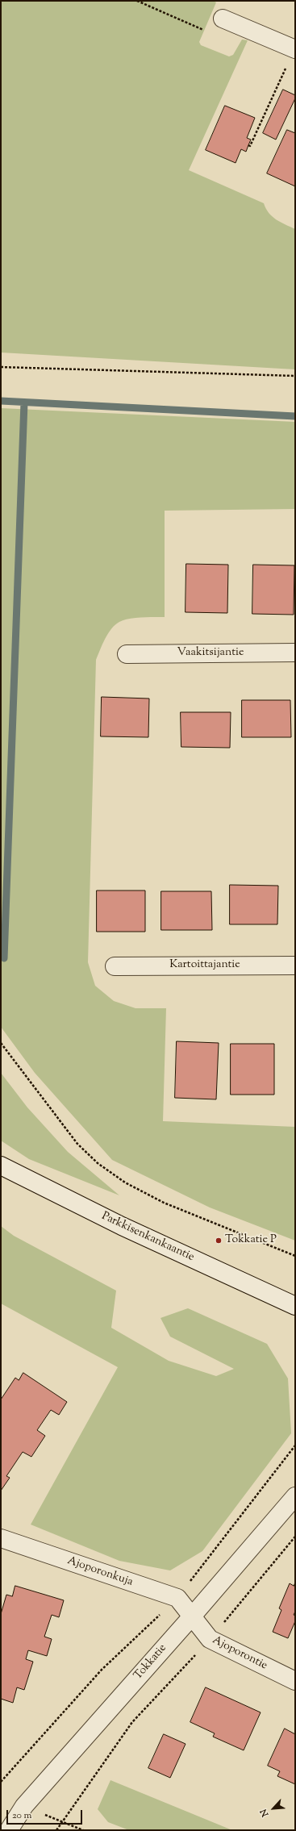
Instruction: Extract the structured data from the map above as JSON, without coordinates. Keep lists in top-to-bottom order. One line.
{"streets":{"street":["Vaakitsijantie","Kartoittajantie","Parkkisenkankaantie","Ajoporonkuja","Ajoporontie","Tokkatie"]},"crossings":[["Ajoporontie","Tokkatie"]],"places":["Tokkatie P"],"scale_bar":"20 m","north":"bottom left"}
